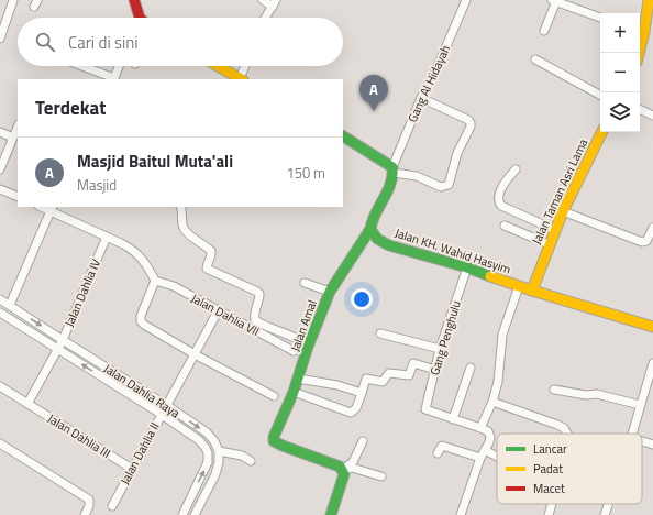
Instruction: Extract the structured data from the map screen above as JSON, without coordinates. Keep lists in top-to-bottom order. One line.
{"streets":{"street":["Gang Al Hidayah","Jalan Taman Asri Lama","Jalan KH. Wahid Hasyim","Jalan Dahlia IV","Jalan Dahlia VII","Jalan Amal","Gang Penghulu","Jalan Dahlia Raya","Jalan Dahlia III","Jalan Dahlia II"]},"crossings":[["Jalan Taman Asri Lama","Jalan KH. Wahid Hasyim"],["Jalan KH. Wahid Hasyim","Jalan Amal"],["Jalan KH. Wahid Hasyim","Gang Penghulu"],["Jalan Dahlia IV","Jalan Dahlia Raya"],["Jalan Dahlia VII","Jalan Dahlia II"],["Jalan Dahlia Raya","Jalan Dahlia II"],["Jalan Dahlia III","Jalan Dahlia II"]],"legend":["Lancar","Padat","Macet"],"page":{"map_buttons":["+","−"],"search":"Cari di sini","pins":"A","heading":"Terdekat","list":[{"mark":"A","name":"Masjid Baitul Muta'ali","note":"Masjid","value":"150 m"}]}}
